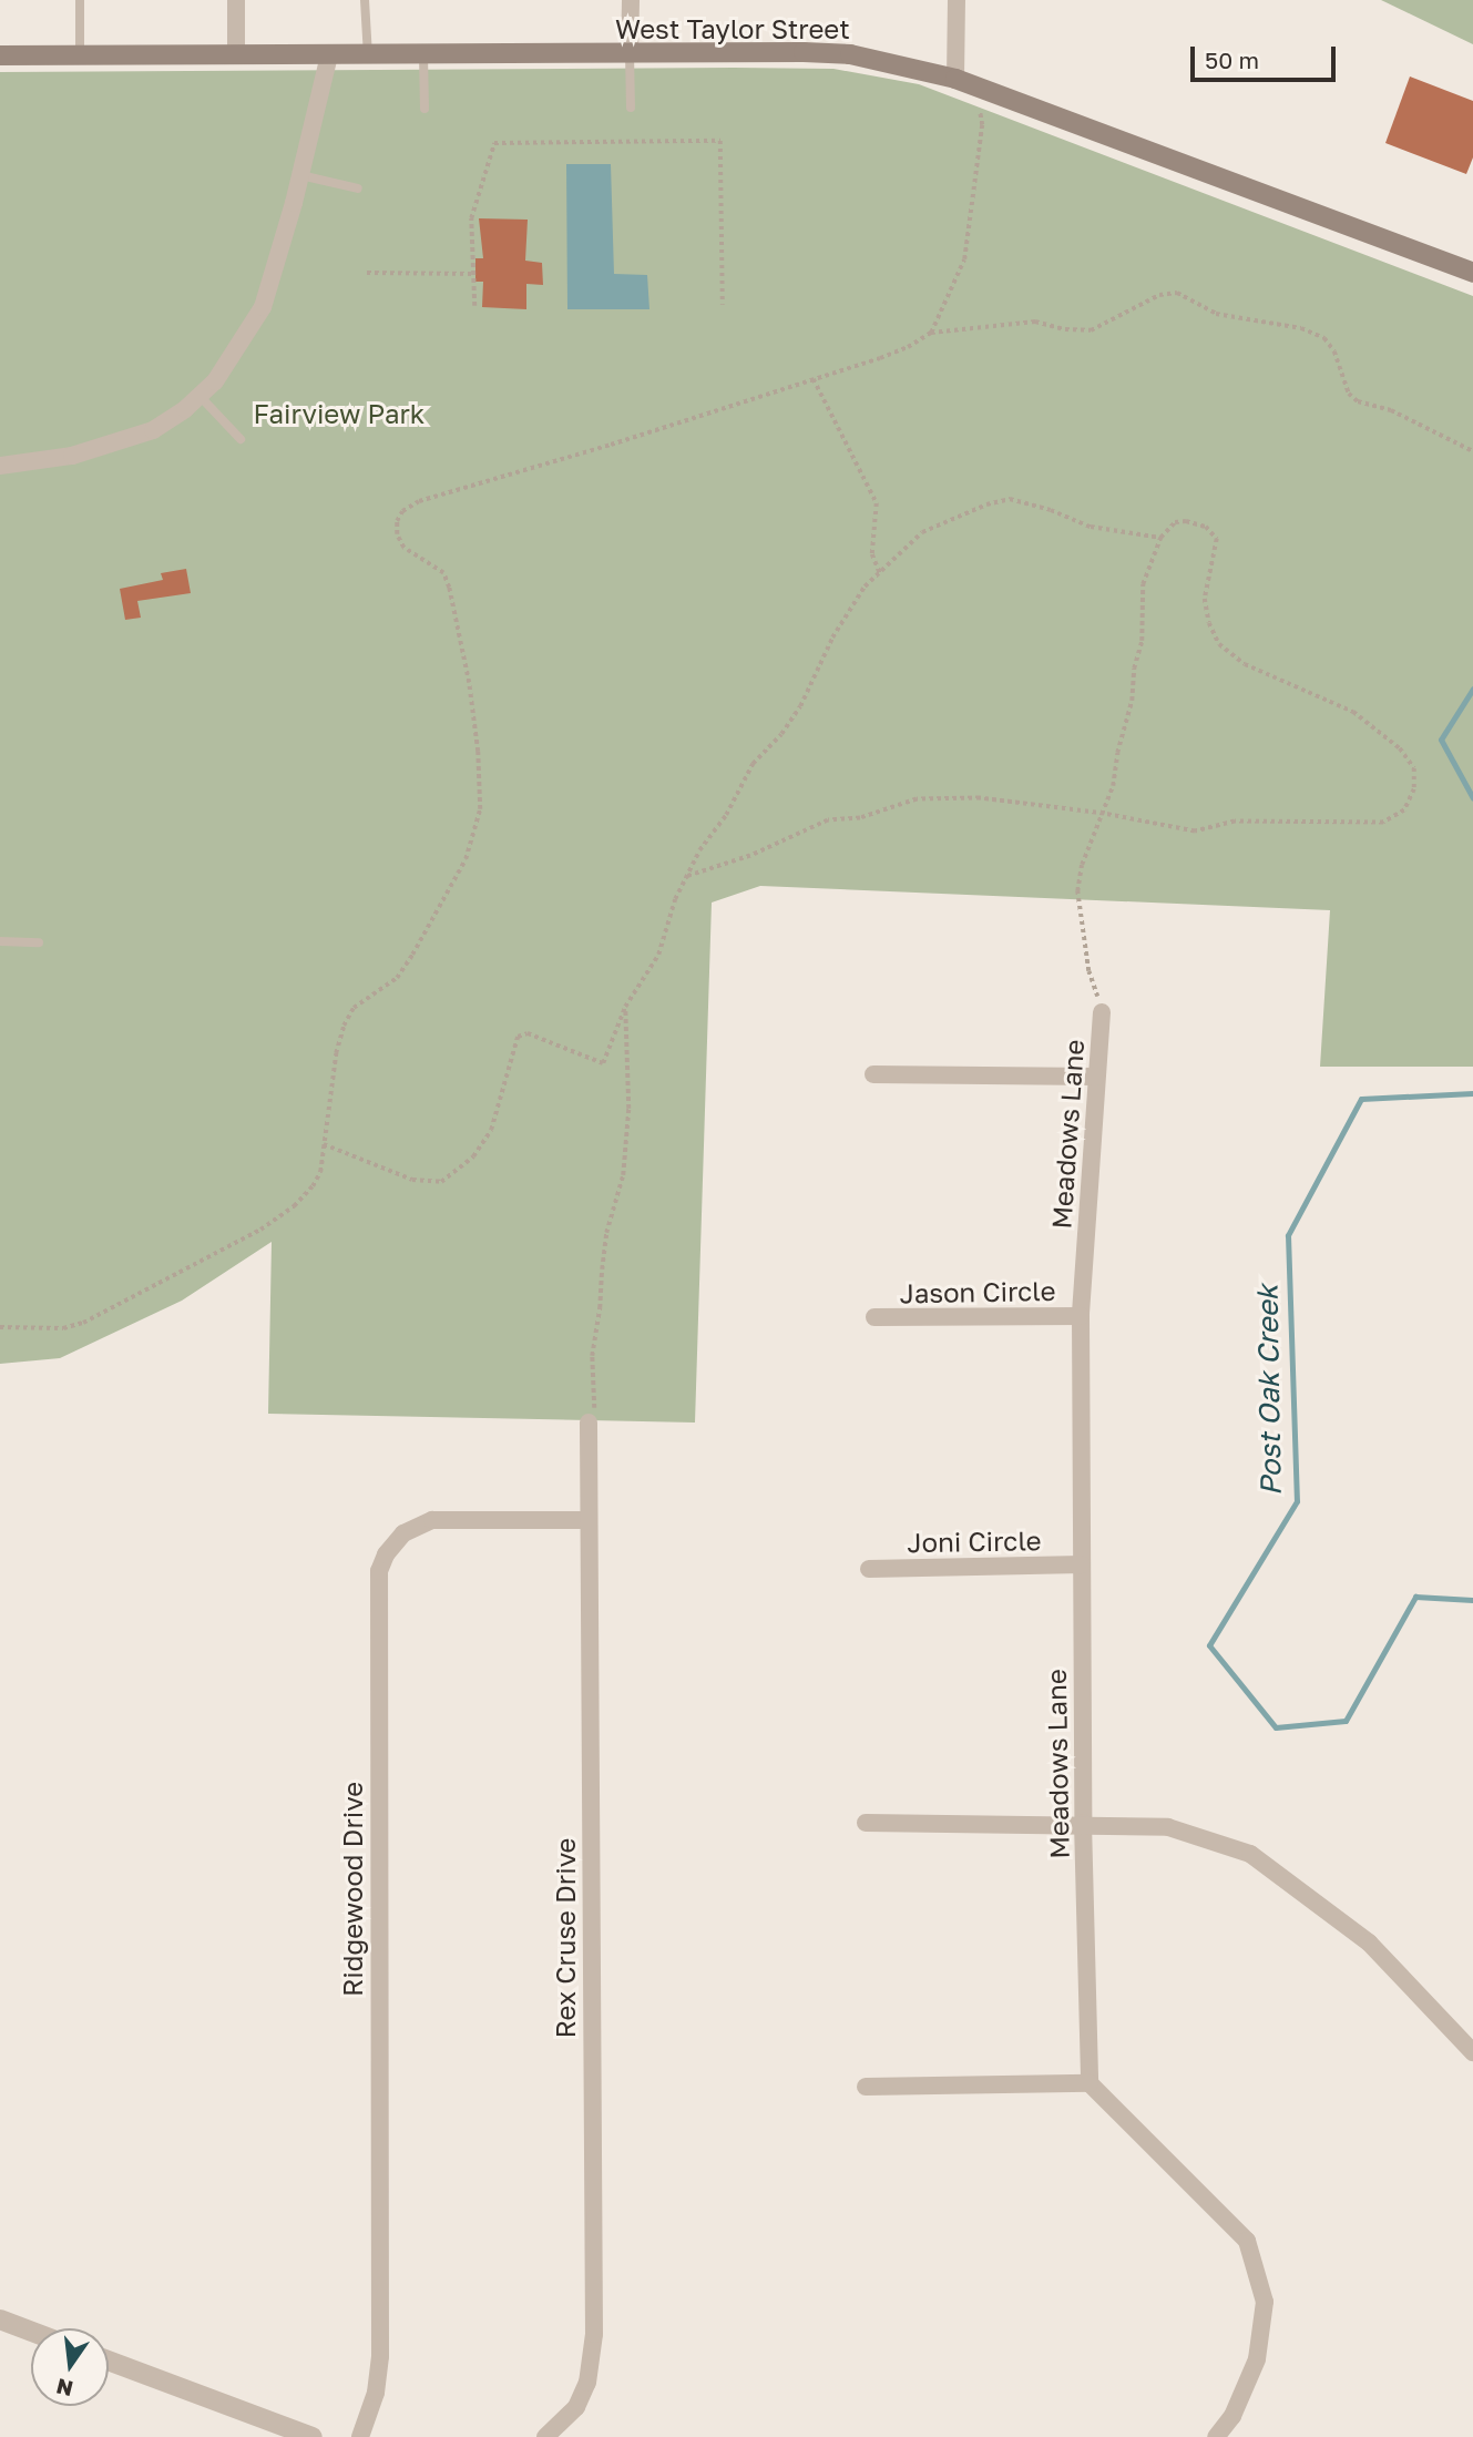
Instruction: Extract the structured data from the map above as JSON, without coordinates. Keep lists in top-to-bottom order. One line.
{"streets":{"main road":["West Taylor Street"],"street":["Meadows Lane","Jason Circle","Joni Circle","Ridgewood Drive","Rex Cruse Drive"]},"crossings":[["Meadows Lane","Jason Circle"],["Meadows Lane","Joni Circle"],["Ridgewood Drive","Rex Cruse Drive"]],"water":["Post Oak Creek"],"parks":["Fairview Park"],"scale_bar":"50 m","north":"bottom"}
